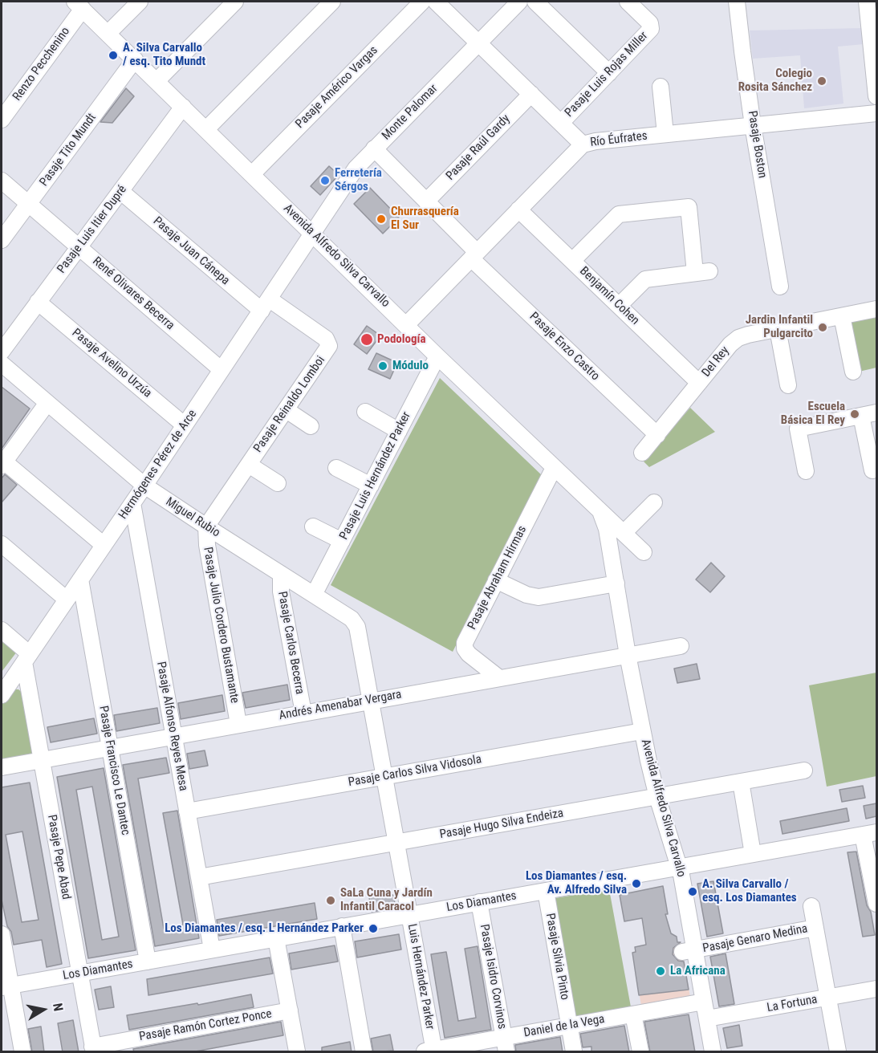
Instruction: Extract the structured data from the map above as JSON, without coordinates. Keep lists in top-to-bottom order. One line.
{"streets":{"street":["Renzo Pecchenino","Pasaje Luis Rojas Miller","Pasaje Américo Vargas","Monte Palomar","Río Éufrates","Pasaje Boston","Pasaje Raúl Gardy","Pasaje Tito Mundt","Pasaje Luis Itier Dupré","Pasaje Juan Cánepa","Avenida Alfredo Silva Carvallo","René Olivares Becerra","Benjamín Cohen","Pasaje Enzo Castro","Del Rey","Pasaje Avelino Urzúa","Pasaje Reinaldo Lomboi","Hermógenes Pérez de Arce","Pasaje Luis Hernández Parker","Miguel Rubio","Pasaje Abraham Hirmas","Pasaje Julio Cordero Bustamante","Pasaje Carlos Becerra","Andrés Amenabar Vergara","Pasaje Alfonso Reyes Mesa","Pasaje Francisco Le Dantec","Pasaje Carlos Silva Vidosola","Pasaje Hugo Silva Endeiza","Pasaje Pepe Abad","Los Diamantes","Pasaje Genaro Medina","Pasaje Silvia Pinto","Luis Hernández Parker","Pasaje Isidro Corvinos","La Fortuna","Pasaje Ramón Cortez Ponce","Daniel de la Vega"]},"crossings":[["Renzo Pecchenino","Avenida Alfredo Silva Carvallo"],["Pasaje Américo Vargas","Avenida Alfredo Silva Carvallo"],["Monte Palomar","Avenida Alfredo Silva Carvallo"],["Monte Palomar","Pasaje Enzo Castro"],["Monte Palomar","Hermógenes Pérez de Arce"],["Río Éufrates","Pasaje Boston"],["Río Éufrates","Avenida Alfredo Silva Carvallo"],["Río Éufrates","Benjamín Cohen"],["Río Éufrates","Pasaje Enzo Castro"],["Pasaje Raúl Gardy","Pasaje Enzo Castro"],["Pasaje Tito Mundt","Avenida Alfredo Silva Carvallo"],["Pasaje Tito Mundt","René Olivares Becerra"],["Pasaje Luis Itier Dupré","Pasaje Juan Cánepa"],["Pasaje Luis Itier Dupré","Avenida Alfredo Silva Carvallo"],["Pasaje Luis Itier Dupré","René Olivares Becerra"],["Pasaje Luis Itier Dupré","Pasaje Avelino Urzúa"],["Pasaje Juan Cánepa","Pasaje Reinaldo Lomboi"],["Pasaje Juan Cánepa","Hermógenes Pérez de Arce"],["Avenida Alfredo Silva Carvallo","Hermógenes Pérez de Arce"],["Avenida Alfredo Silva Carvallo","Pasaje Luis Hernández Parker"],["Avenida Alfredo Silva Carvallo","Pasaje Abraham Hirmas"],["Avenida Alfredo Silva Carvallo","Andrés Amenabar Vergara"],["Avenida Alfredo Silva Carvallo","Pasaje Carlos Silva Vidosola"],["Avenida Alfredo Silva Carvallo","Pasaje Hugo Silva Endeiza"],["Avenida Alfredo Silva Carvallo","Los Diamantes"],["Avenida Alfredo Silva Carvallo","Pasaje Genaro Medina"],["Avenida Alfredo Silva Carvallo","La Fortuna"],["Avenida Alfredo Silva Carvallo","Daniel de la Vega"],["René Olivares Becerra","Hermógenes Pérez de Arce"],["Benjamín Cohen","Del Rey"],["Pasaje Enzo Castro","Del Rey"],["Pasaje Avelino Urzúa","Hermógenes Pérez de Arce"],["Pasaje Reinaldo Lomboi","Hermógenes Pérez de Arce"],["Pasaje Reinaldo Lomboi","Miguel Rubio"],["Pasaje Reinaldo Lomboi","Pasaje Julio Cordero Bustamante"],["Hermógenes Pérez de Arce","Miguel Rubio"],["Hermógenes Pérez de Arce","Pasaje Alfonso Reyes Mesa"],["Hermógenes Pérez de Arce","Pasaje Francisco Le Dantec"],["Hermógenes Pérez de Arce","Pasaje Pepe Abad"],["Pasaje Luis Hernández Parker","Miguel Rubio"],["Miguel Rubio","Pasaje Julio Cordero Bustamante"],["Miguel Rubio","Pasaje Carlos Becerra"],["Miguel Rubio","Luis Hernández Parker"],["Pasaje Abraham Hirmas","Andrés Amenabar Vergara"],["Pasaje Julio Cordero Bustamante","Andrés Amenabar Vergara"],["Pasaje Carlos Becerra","Andrés Amenabar Vergara"],["Andrés Amenabar Vergara","Pasaje Alfonso Reyes Mesa"],["Andrés Amenabar Vergara","Pasaje Francisco Le Dantec"],["Andrés Amenabar Vergara","Pasaje Pepe Abad"],["Andrés Amenabar Vergara","Luis Hernández Parker"],["Pasaje Alfonso Reyes Mesa","Pasaje Carlos Silva Vidosola"],["Pasaje Alfonso Reyes Mesa","Pasaje Hugo Silva Endeiza"],["Pasaje Alfonso Reyes Mesa","Los Diamantes"],["Pasaje Francisco Le Dantec","Los Diamantes"],["Pasaje Carlos Silva Vidosola","Luis Hernández Parker"],["Pasaje Hugo Silva Endeiza","Luis Hernández Parker"],["Pasaje Pepe Abad","Los Diamantes"],["Pasaje Pepe Abad","Pasaje Ramón Cortez Ponce"],["Los Diamantes","Pasaje Silvia Pinto"],["Los Diamantes","Luis Hernández Parker"],["Los Diamantes","Pasaje Isidro Corvinos"],["Pasaje Silvia Pinto","Daniel de la Vega"],["Luis Hernández Parker","Daniel de la Vega"],["Pasaje Isidro Corvinos","Daniel de la Vega"]],"places":["A. Silva Carvallo / esq. Tito Mundt","Colegio Rosita Sánchez","Ferretería Sérgos","Churrasquería El Sur","Jardin Infantil Pulgarcito","Podología","Módulo","Escuela Básica El Rey","Los Diamantes / esq. Av. Alfredo Silva","A. Silva Carvallo / esq. Los Diamantes","SaLa Cuna y Jardín Infantil Caracol","Los Diamantes / esq. L Hernández Parker","La Africana"],"north":"right"}
